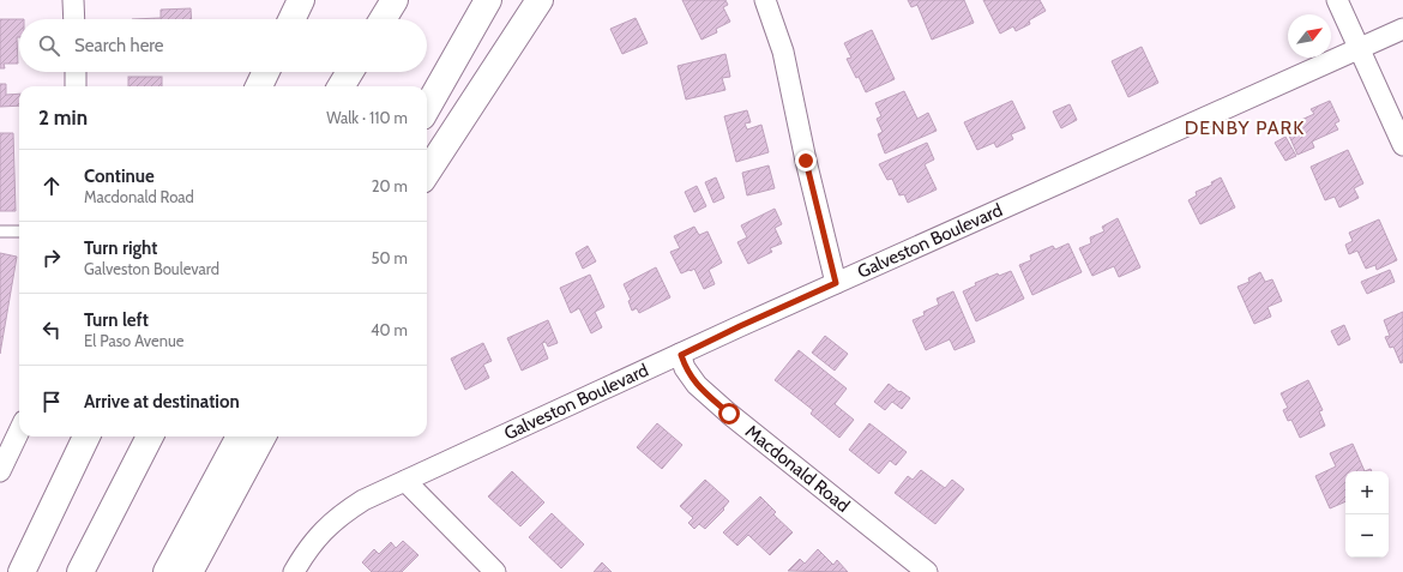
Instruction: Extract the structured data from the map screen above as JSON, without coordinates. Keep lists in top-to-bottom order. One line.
{"streets":{"street":["Galveston Boulevard","Macdonald Road"]},"crossings":[["Galveston Boulevard","Macdonald Road"]],"districts":["DENBY PARK"],"north":"top right","page":{"search":"Search here","heading":["2 min","Walk · 110 m"],"list":[["Continue","Macdonald Road","20 m"],["Turn right","Galveston Boulevard","50 m"],["Turn left","El Paso Avenue","40 m"],"Arrive at destination"],"map_buttons":["+","−"]}}
